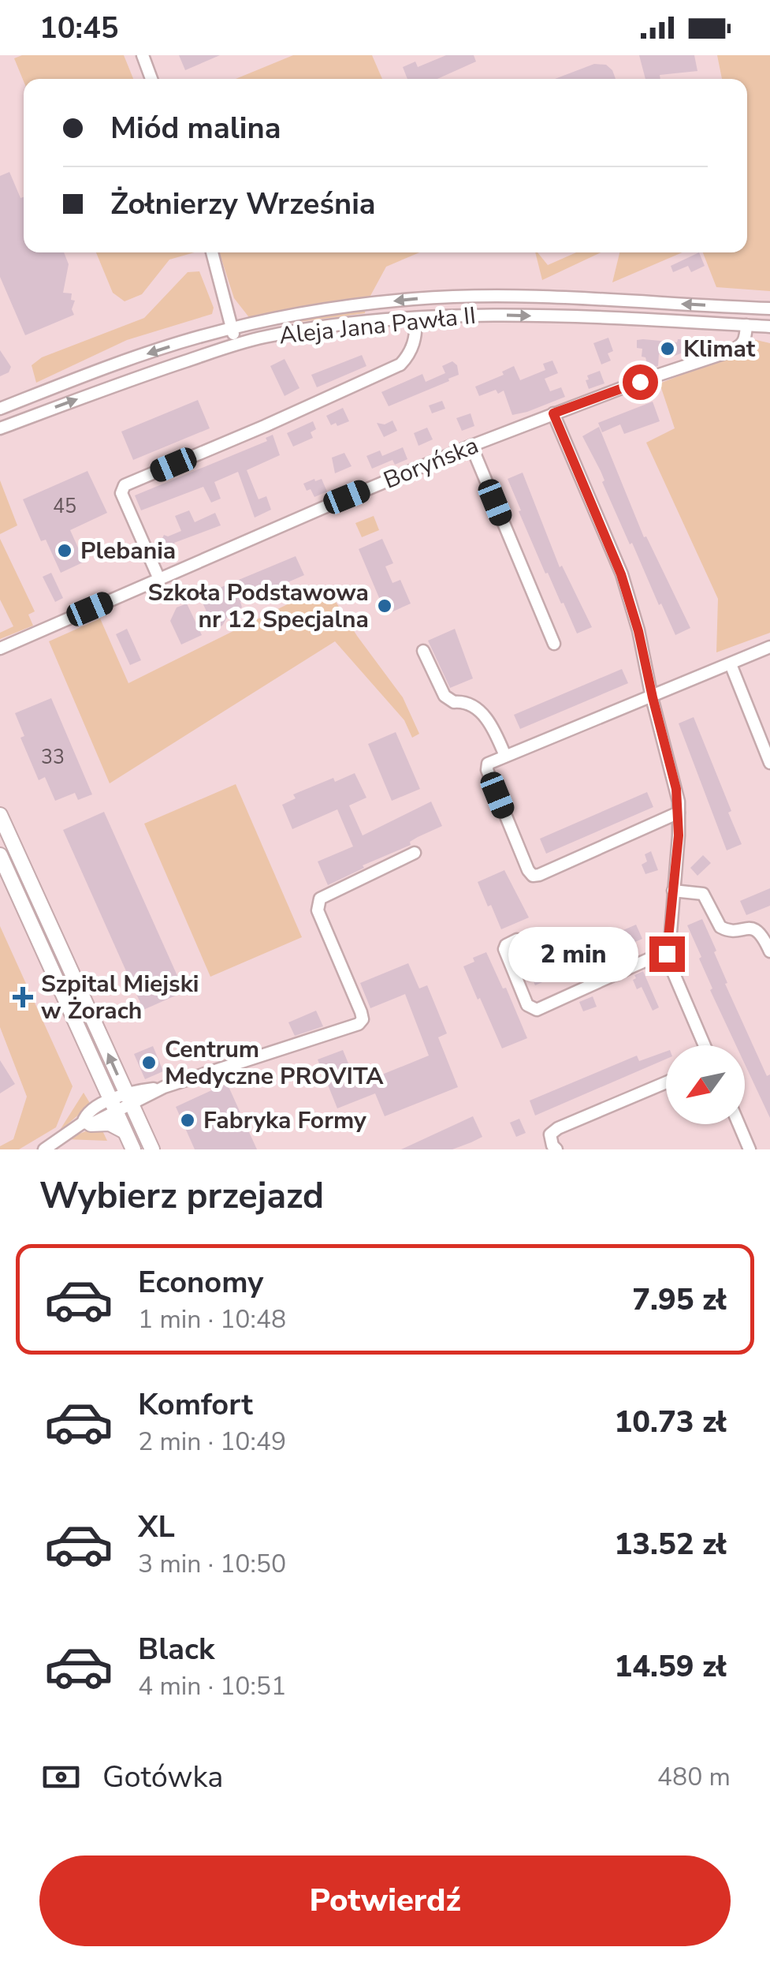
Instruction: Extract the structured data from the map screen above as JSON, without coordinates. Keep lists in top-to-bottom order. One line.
{"streets":{"street":["Aleja Jana Pawła II","Boryńska"]},"crossings":[["Aleja Jana Pawła II","Boryńska"]],"places":{"other":["Klimat","Plebania","Szkoła Podstawowa nr 12 Specjalna","Centrum Medyczne PROVITA","Fabryka Formy"],"health":["Szpital Miejski w Żorach"]},"house_numbers":["45","33"],"north":"bottom left","page":{"status":"10:45","banner":["Miód malina","Żołnierzy Września"],"bubble":"2 min","heading":"Wybierz przejazd","list":[{"name":"Economy","note":"1 min · 10:48","value":"7.95 zł"},{"name":"Komfort","note":"2 min · 10:49","value":"10.73 zł"},{"name":"XL","note":"3 min · 10:50","value":"13.52 zł"},{"name":"Black","note":"4 min · 10:51","value":"14.59 zł"}],"pay":["Gotówka","480 m"],"buttons":"Potwierdź"}}
